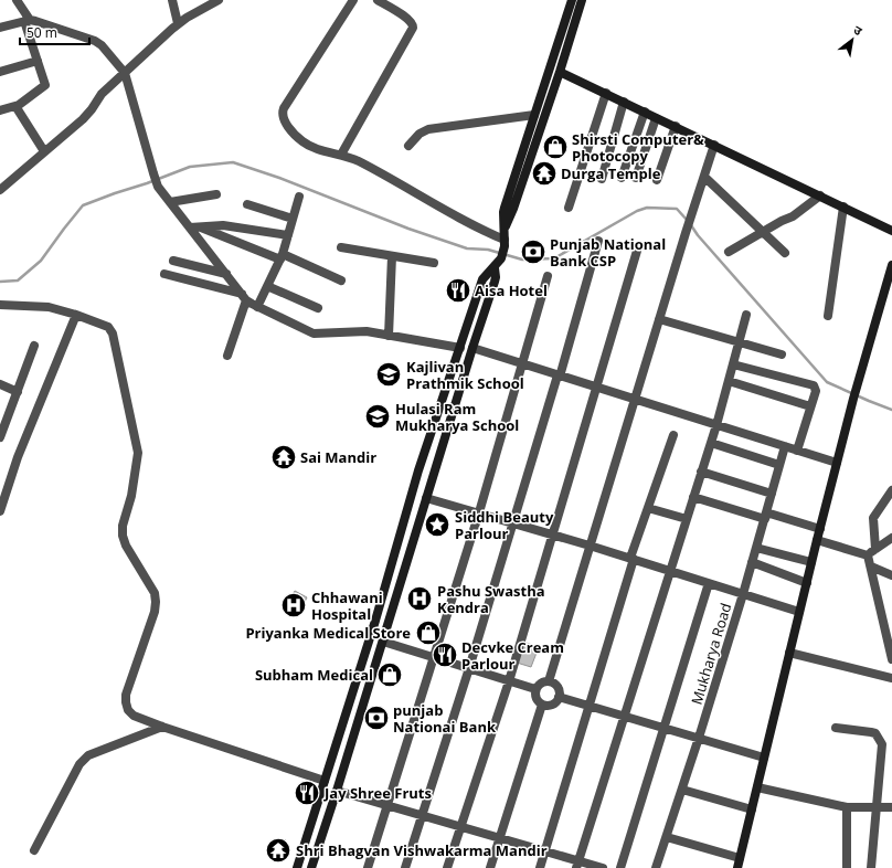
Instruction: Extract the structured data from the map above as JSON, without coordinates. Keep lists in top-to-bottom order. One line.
{"streets":{"street":["Mukharya Road"]},"places":{"shop":["Shirsti Computer& Photocopy","Priyanka Medical Store","Subham Medical"],"temple":["Durga Temple","Sai Mandir","Shri Bhagvan Vishwakarma Mandir"],"bank":["Punjab National Bank CSP","punjab Nationai Bank"],"restaurant":["Aisa Hotel","Decvke Cream Parlour","Jay Shree Fruts"],"school or university":["Kajlivan Prathmik School","Hulasi Ram Mukharya School"],"place":["Siddhi Beauty Parlour"],"hospital":["Pashu Swastha Kendra","Chhawani Hospital"]},"scale_bar":"50 m","north":"top right"}
